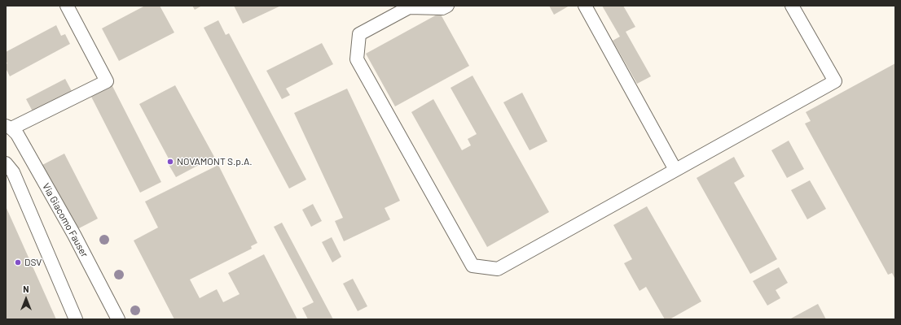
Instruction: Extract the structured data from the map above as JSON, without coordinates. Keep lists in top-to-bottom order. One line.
{"streets":{"street":["Via Giacomo Fauser"]},"places":["NOVAMONT S.p.A.","DSV"],"north":"top"}
